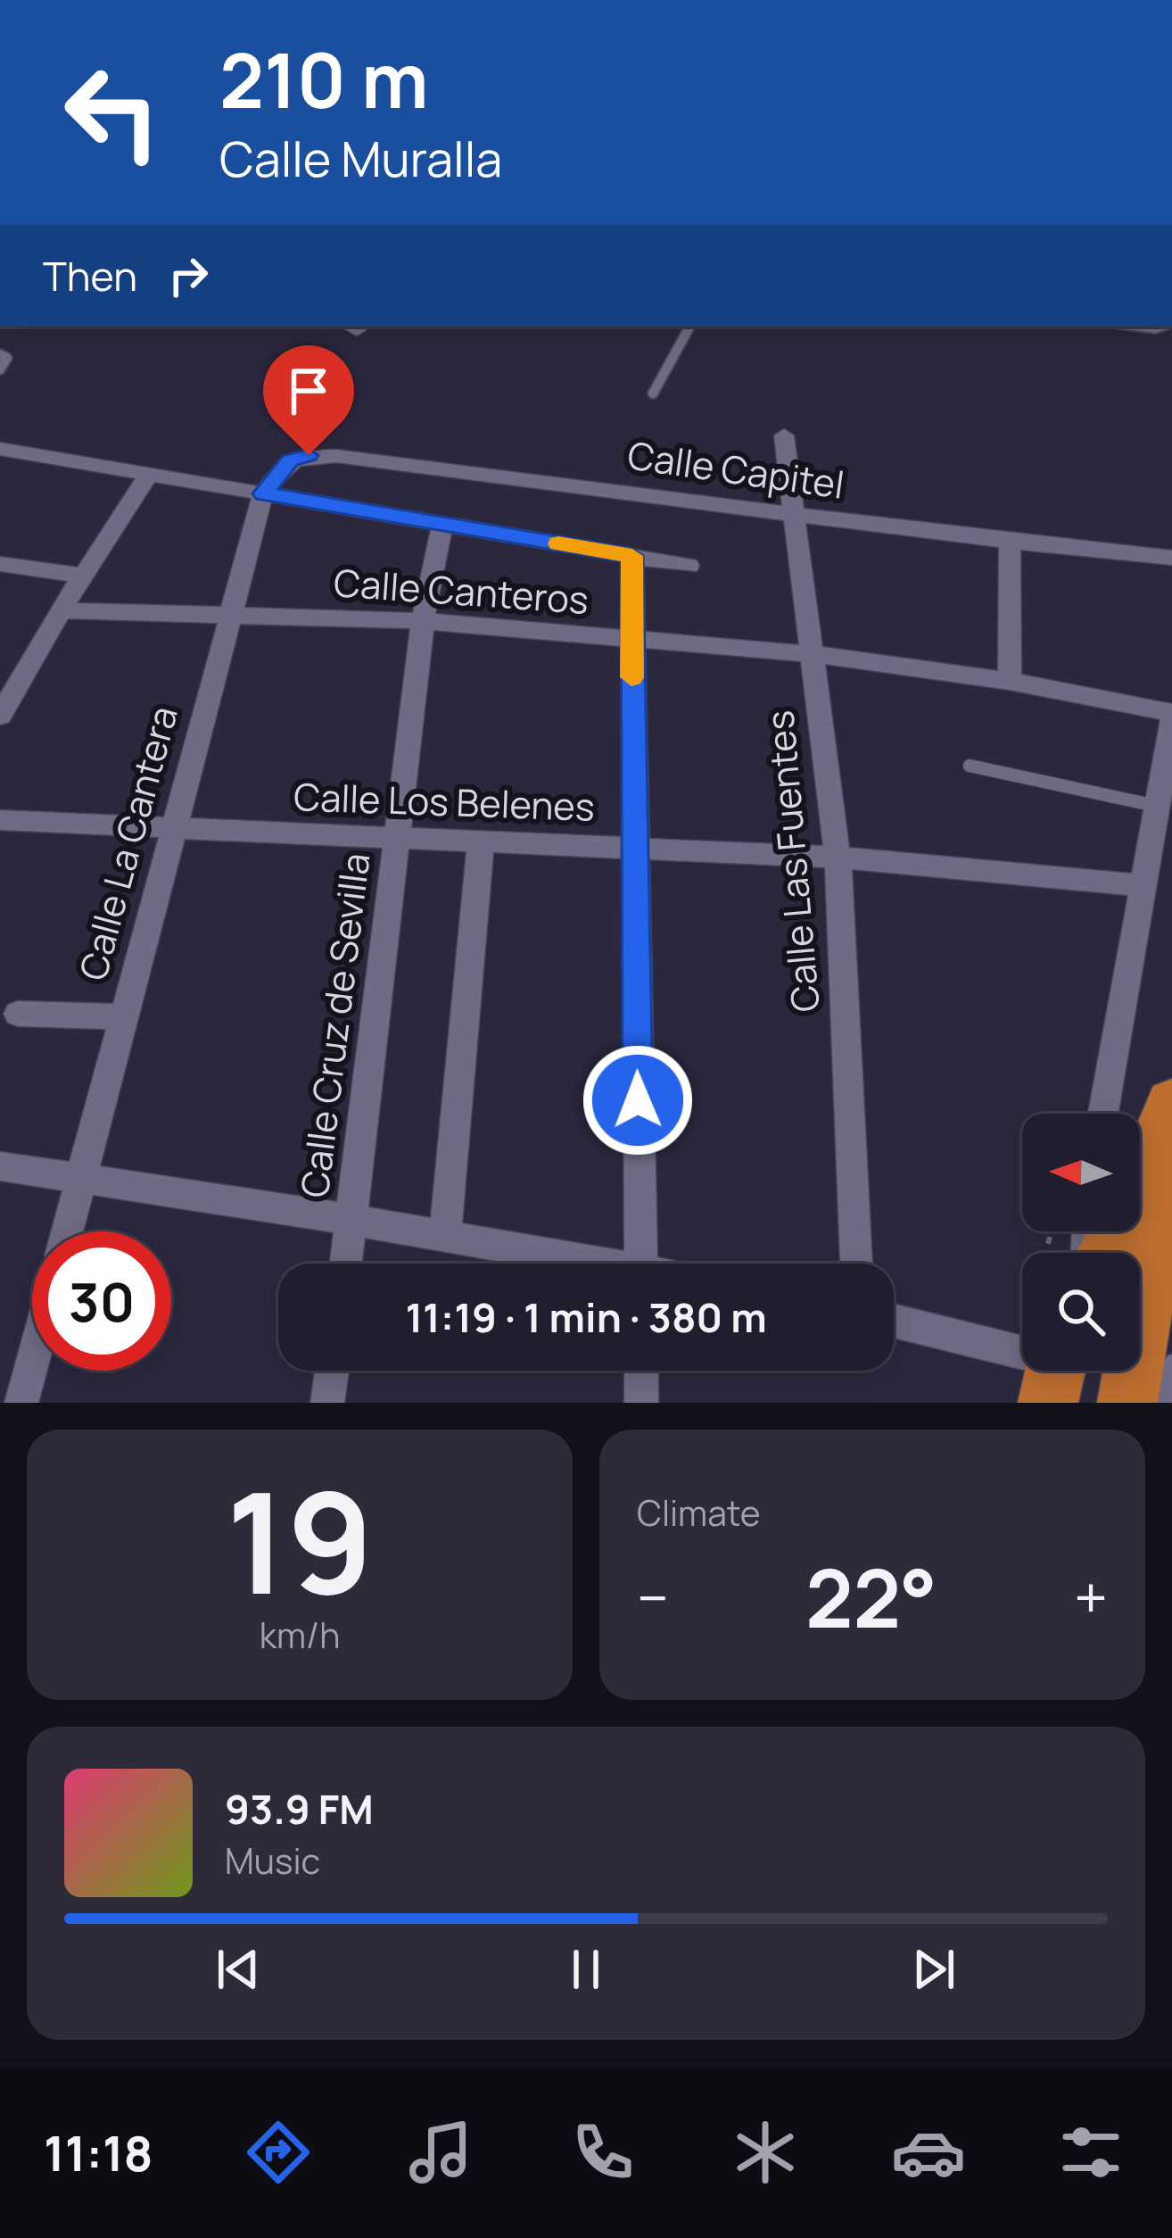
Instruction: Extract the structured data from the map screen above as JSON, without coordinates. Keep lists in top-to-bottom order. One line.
{"streets":{"street":["Calle Capitel","Calle Canteros","Calle Los Belenes","Calle La Cantera","Calle Las Fuentes","Calle Cruz de Sevilla"]},"crossings":[["Calle Capitel","Calle La Cantera"],["Calle Capitel","Calle Las Fuentes"],["Calle Canteros","Calle La Cantera"],["Calle Canteros","Calle Las Fuentes"],["Calle Canteros","Calle Cruz de Sevilla"],["Calle Los Belenes","Calle La Cantera"],["Calle Los Belenes","Calle Las Fuentes"],["Calle Los Belenes","Calle Cruz de Sevilla"]],"north":"left","page":{"turn":["210 m","Calle Muralla"],"then":"Then","limit":"30","trip":"11:19 · 1 min · 380 m","tile":[["19","km/h"],"Climate"],"heat":["−","22°","+"],"song":["93.9 FM","Music"],"tabs":"11:18"}}
